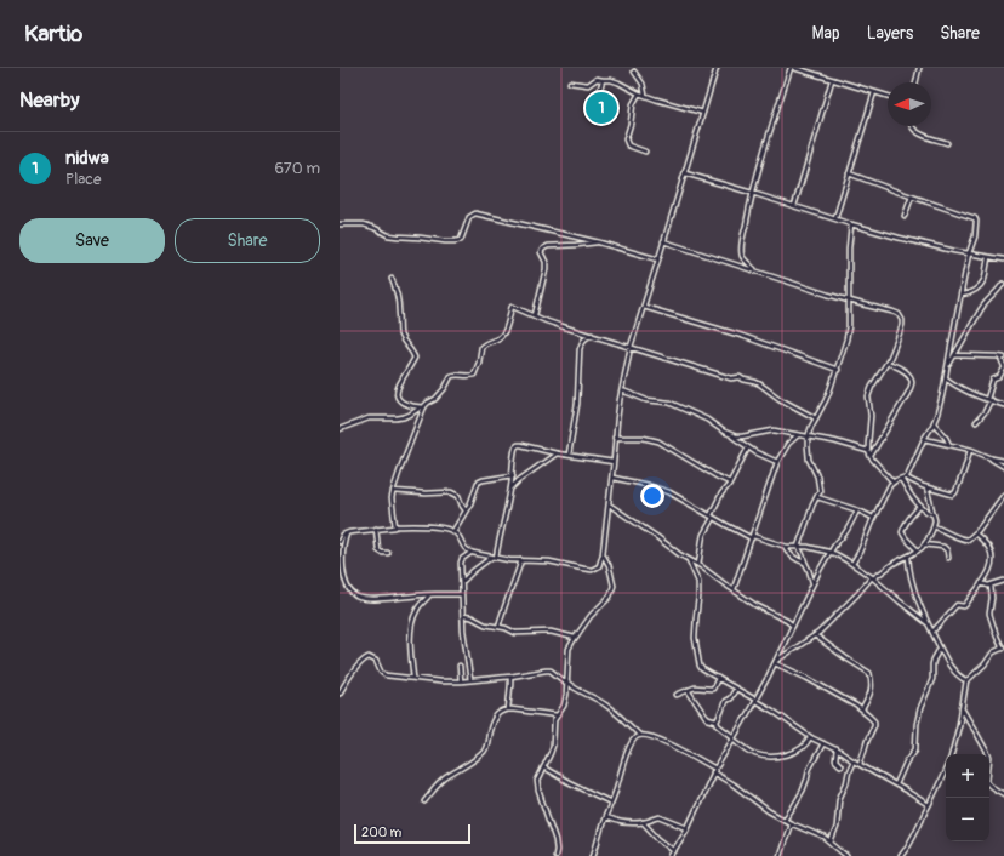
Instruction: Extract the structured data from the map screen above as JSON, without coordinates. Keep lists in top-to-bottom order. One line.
{"scale_bar":"200 m","north":"left","page":{"header":"Kartio","nav":["Map","Layers","Share"],"heading":"Nearby","pins":"1","list":[{"mark":"1","name":"nidwa","note":"Place","value":"670 m"}],"buttons":["Save","Share"],"map_buttons":["+","−"],"scale":"200 m"}}
